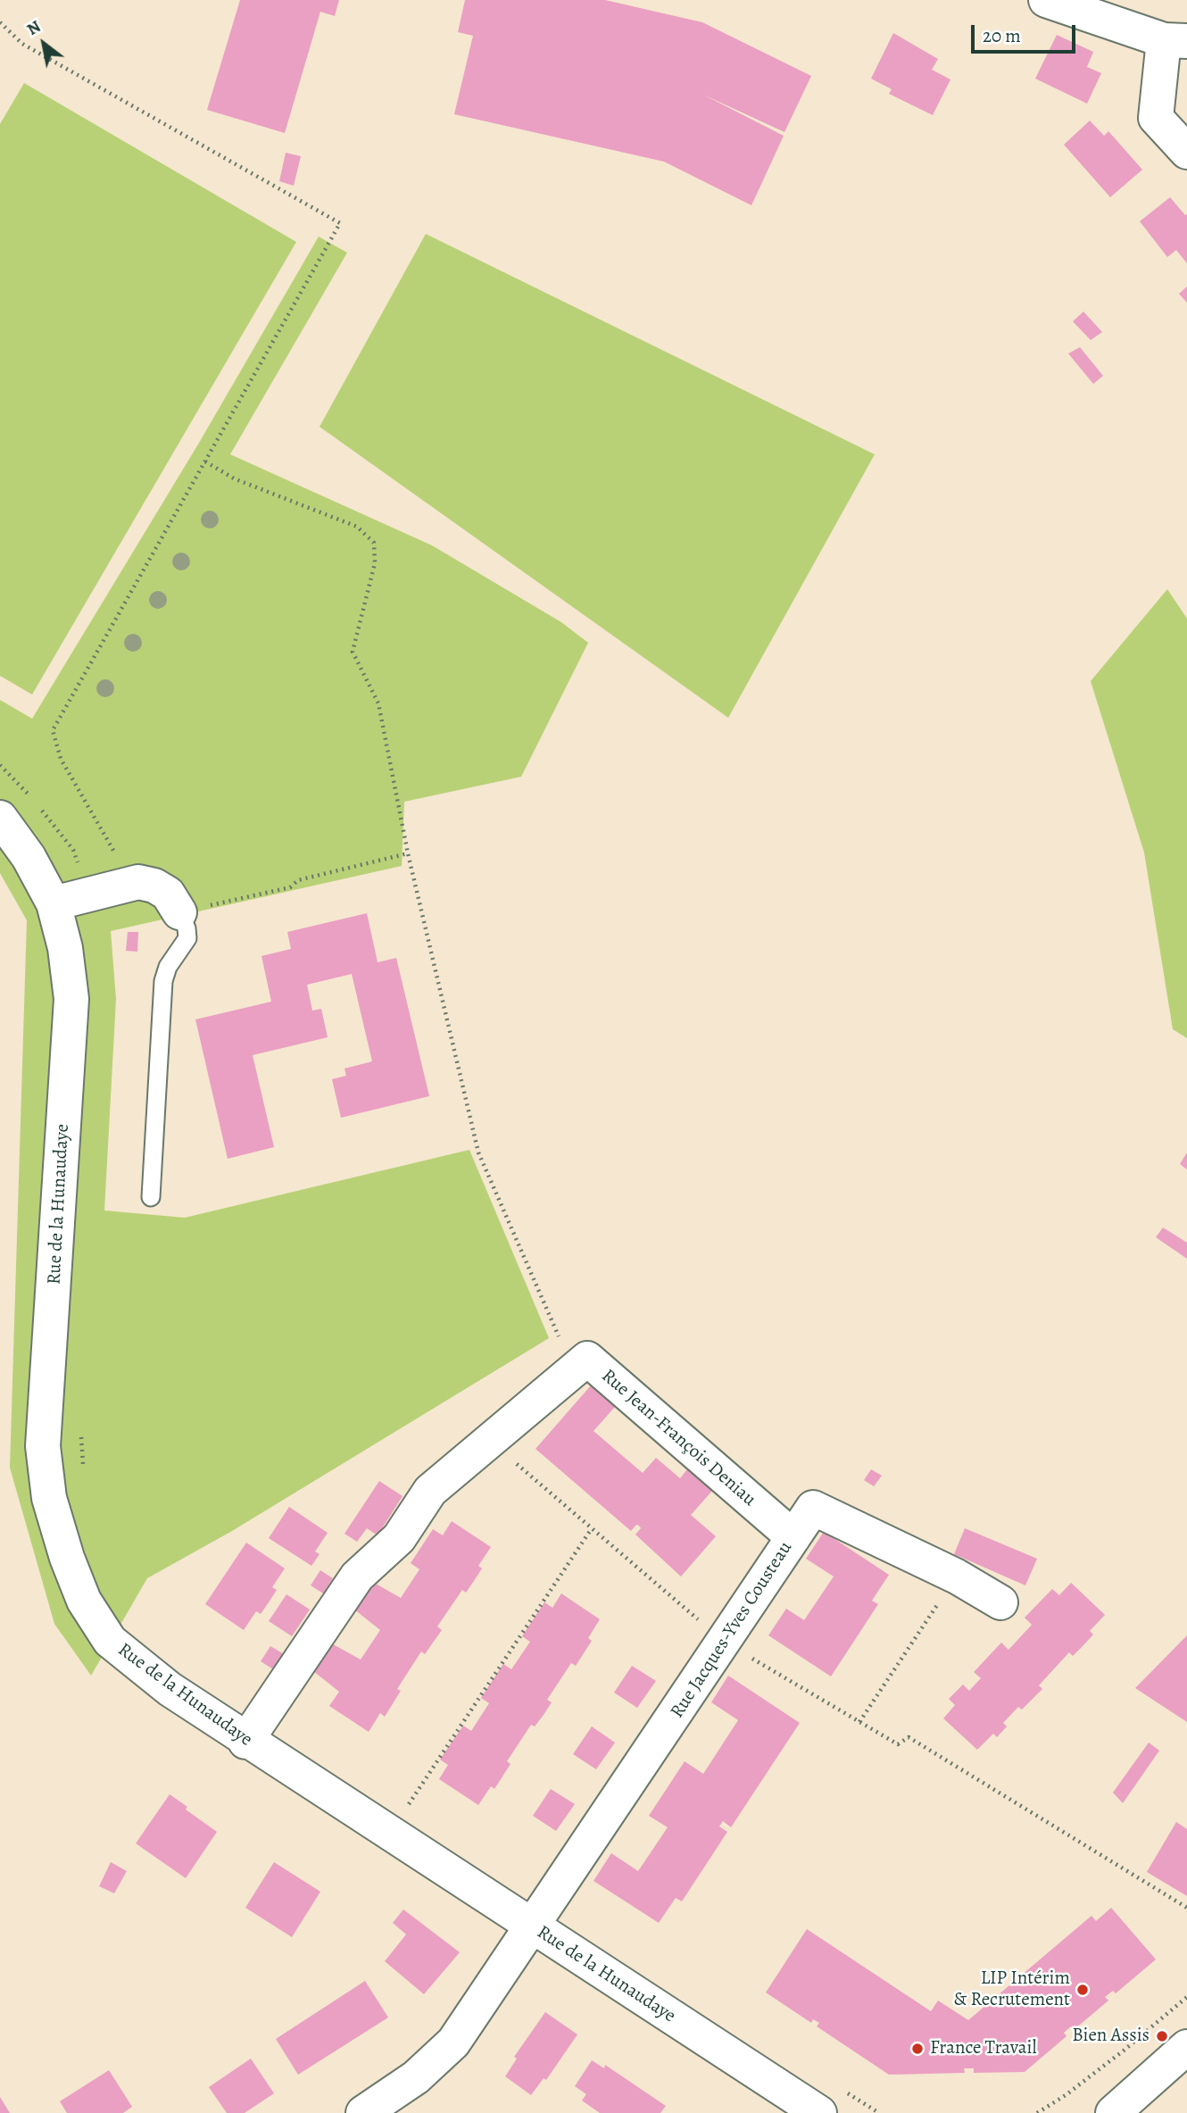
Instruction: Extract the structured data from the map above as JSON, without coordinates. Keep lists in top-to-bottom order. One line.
{"streets":{"street":["Rue de la Hunaudaye","Rue Jean-François Deniau","Rue Jacques-Yves Cousteau"]},"crossings":[["Rue de la Hunaudaye","Rue Jean-François Deniau"],["Rue de la Hunaudaye","Rue Jacques-Yves Cousteau"],["Rue Jean-François Deniau","Rue Jacques-Yves Cousteau"]],"places":["LIP Intérim & Recrutement","Bien Assis","France Travail"],"scale_bar":"20 m","north":"top left"}
